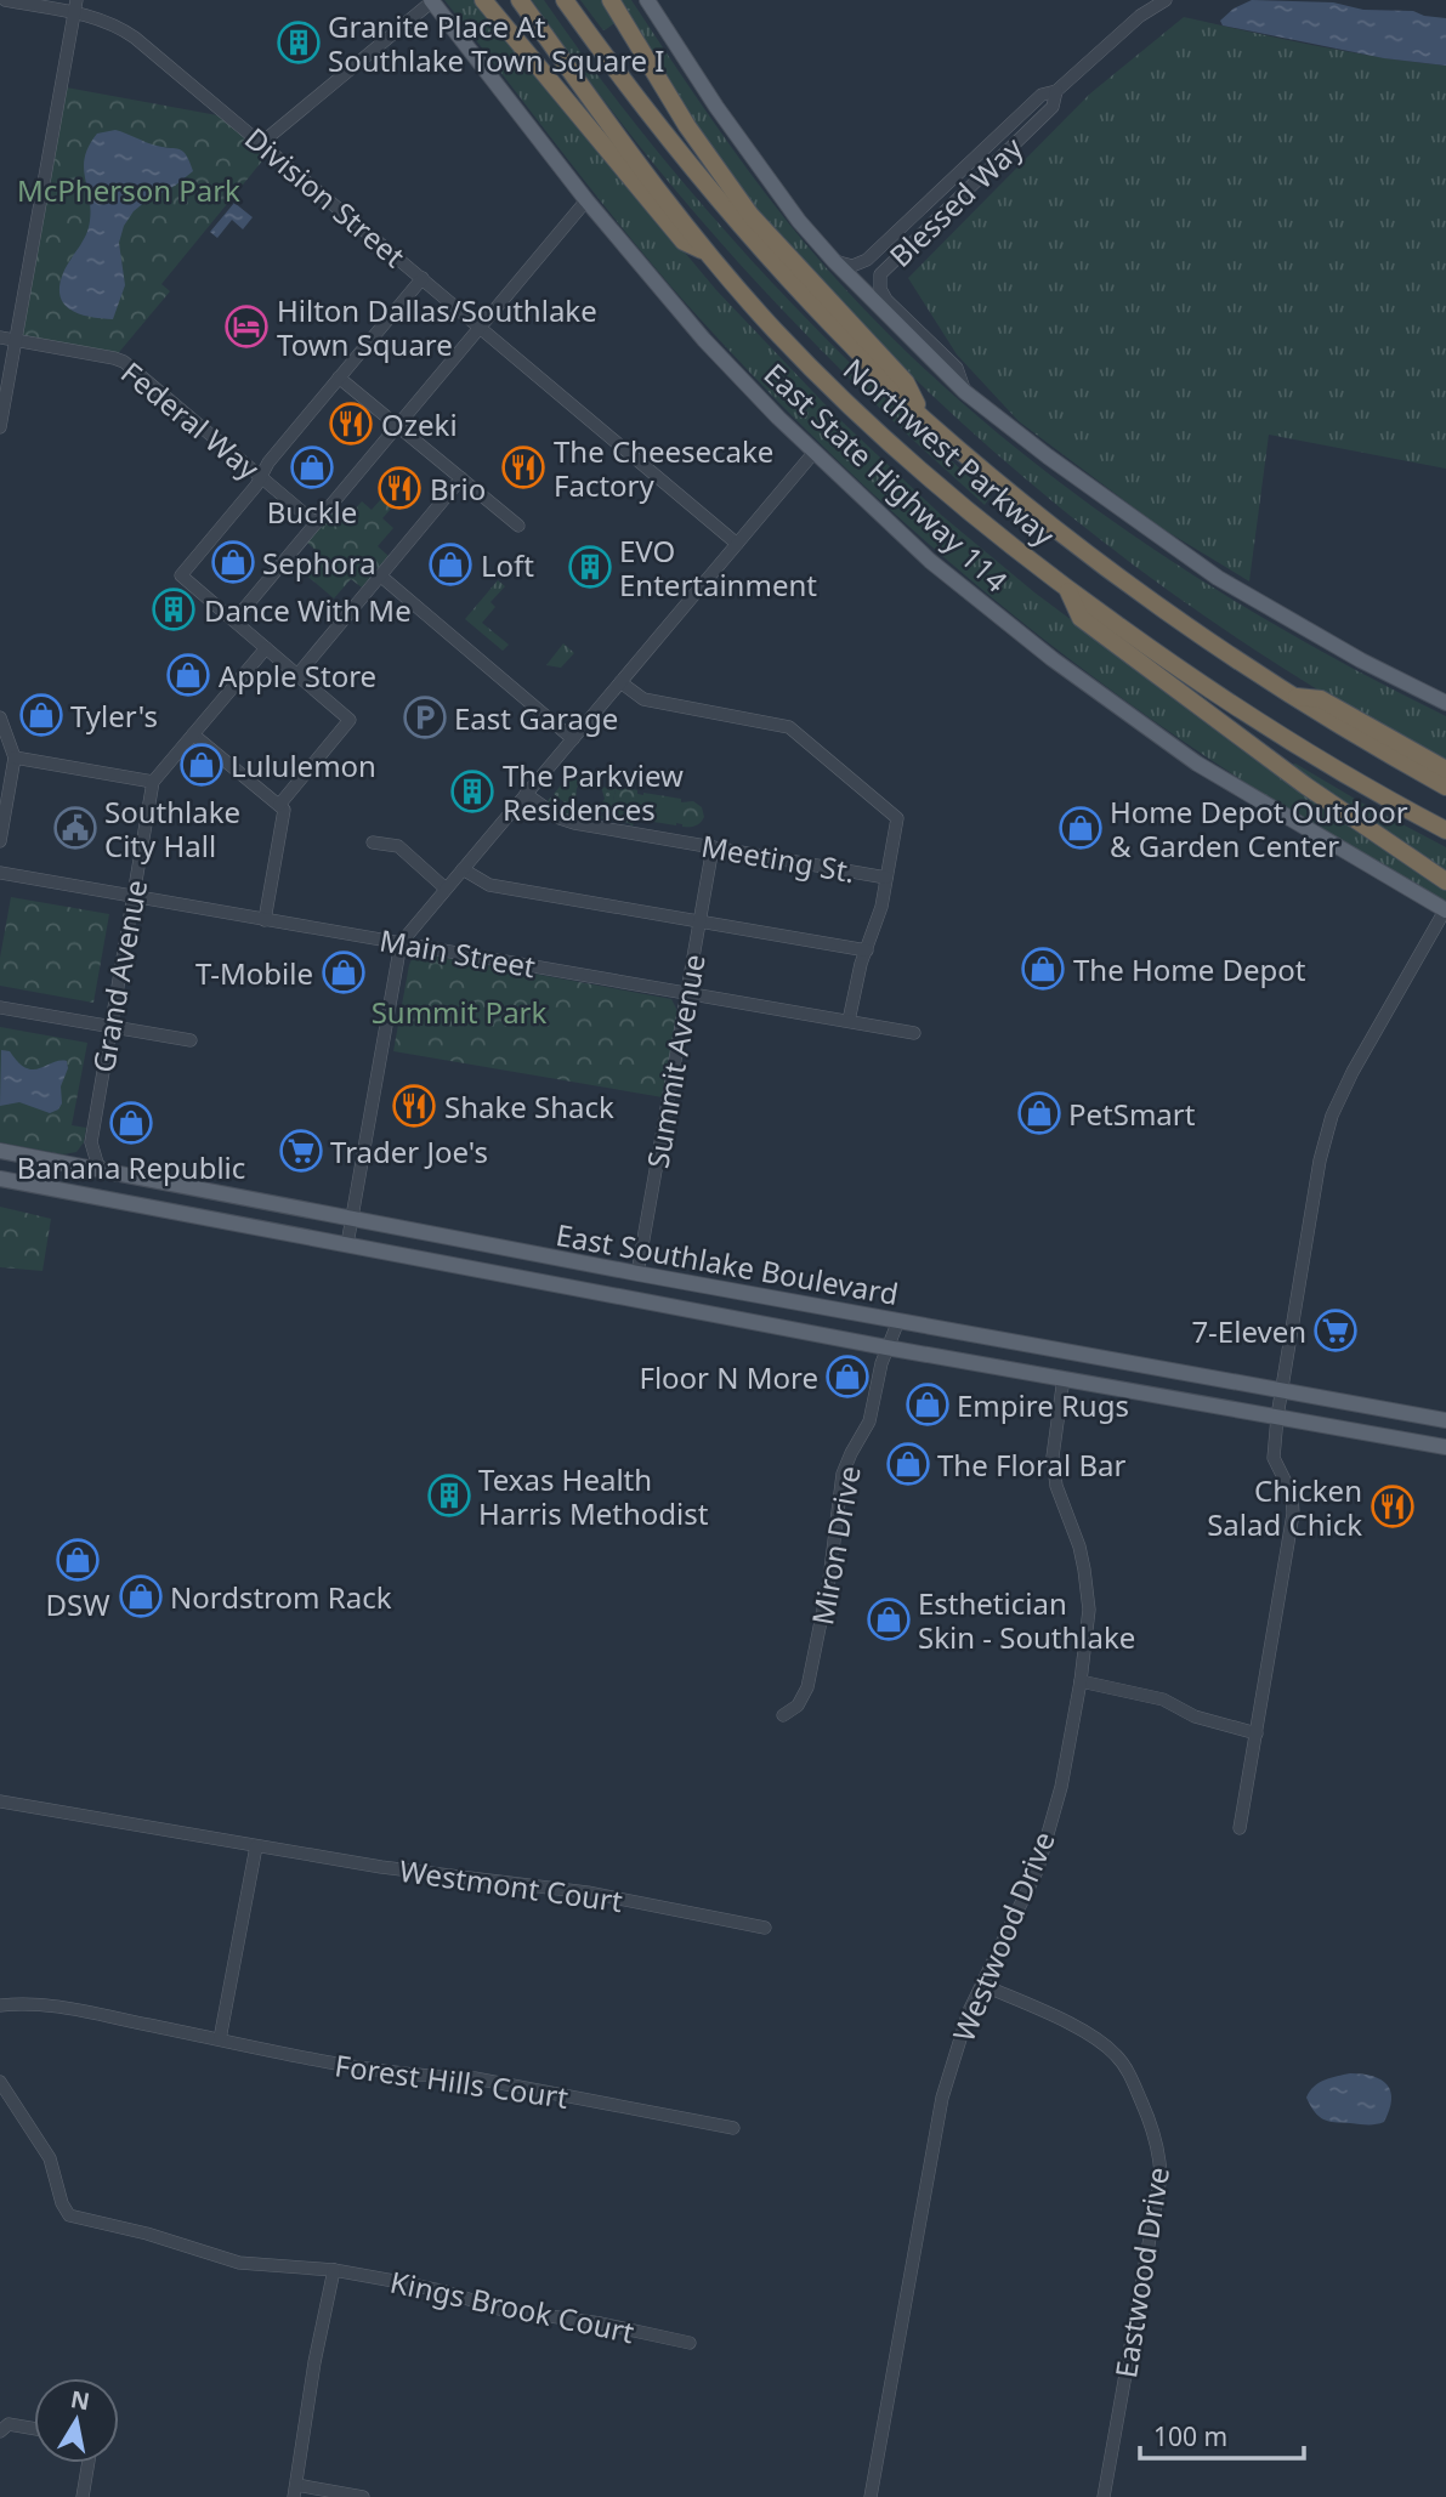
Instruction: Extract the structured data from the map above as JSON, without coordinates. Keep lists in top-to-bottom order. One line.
{"streets":{"highway":["Northwest Parkway"],"main road":["East State Highway 114","East Southlake Boulevard"],"street":["Division Street","Blessed Way","Federal Way","Meeting St.","Main Street","Grand Avenue","Summit Avenue","Miron Drive","Westmont Court","Westwood Drive","Forest Hills Court","Eastwood Drive","Kings Brook Court"]},"crossings":[["Meeting St.","Summit Avenue"],["Main Street","Grand Avenue"],["Main Street","Summit Avenue"],["Summit Avenue","East Southlake Boulevard"],["East Southlake Boulevard","Miron Drive"],["East Southlake Boulevard","Westwood Drive"],["Westwood Drive","Eastwood Drive"]],"parks":["McPherson Park","Summit Park"],"places":{"building":["Granite Place At Southlake Town Square I","EVO Entertainment","Dance With Me","The Parkview Residences","Texas Health Harris Methodist"],"hotel":["Hilton Dallas/Southlake Town Square"],"restaurant":["Ozeki","The Cheesecake Factory","Brio","Shake Shack","Chicken Salad Chick"],"shop":["Buckle","Sephora","Loft","Apple Store","Tyler's","Lululemon","Home Depot Outdoor & Garden Center","The Home Depot","T-Mobile","PetSmart","Banana Republic","Floor N More","Empire Rugs","The Floral Bar","DSW","Nordstrom Rack","Esthetician Skin - Southlake"],"parking":["East Garage"],"public building":["Southlake City Hall"],"supermarket":["Trader Joe's","7-Eleven"]},"scale_bar":"100 m","north":"top"}
